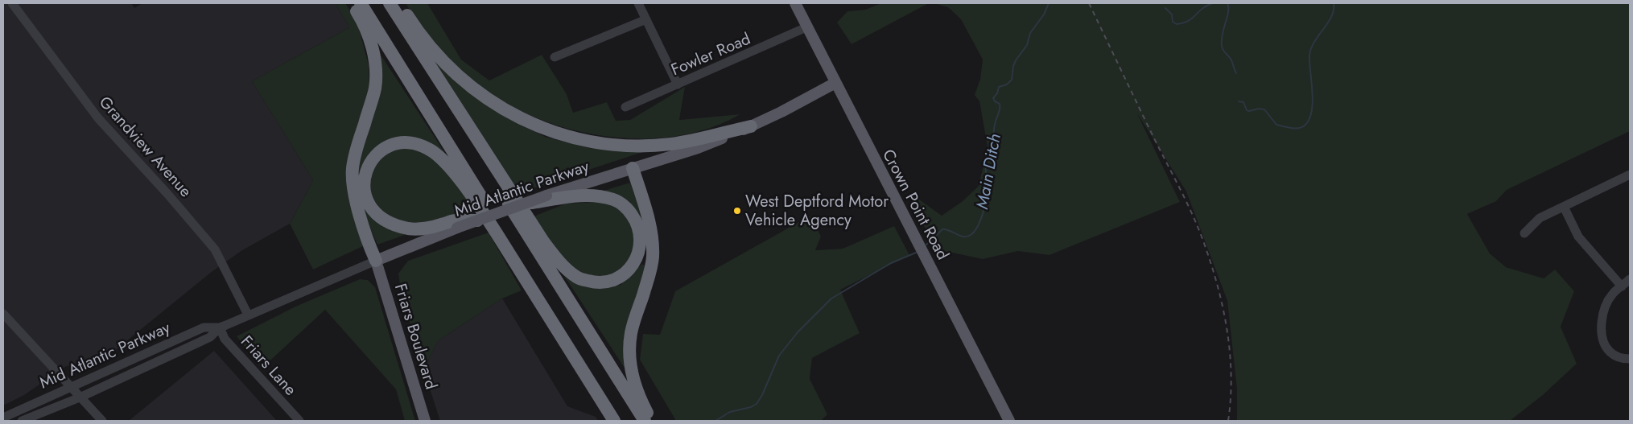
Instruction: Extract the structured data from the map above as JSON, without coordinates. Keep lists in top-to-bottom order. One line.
{"streets":{"main road":["Mid Atlantic Parkway","Crown Point Road","Friars Boulevard"],"street":["Fowler Road","Grandview Avenue","Friars Lane"]},"crossings":[["Fowler Road","Crown Point Road"],["Grandview Avenue","Mid Atlantic Parkway"],["Mid Atlantic Parkway","Crown Point Road"],["Mid Atlantic Parkway","Friars Boulevard"],["Mid Atlantic Parkway","Friars Lane"]],"water":["Main Ditch"],"places":["West Deptford Motor Vehicle Agency"]}
